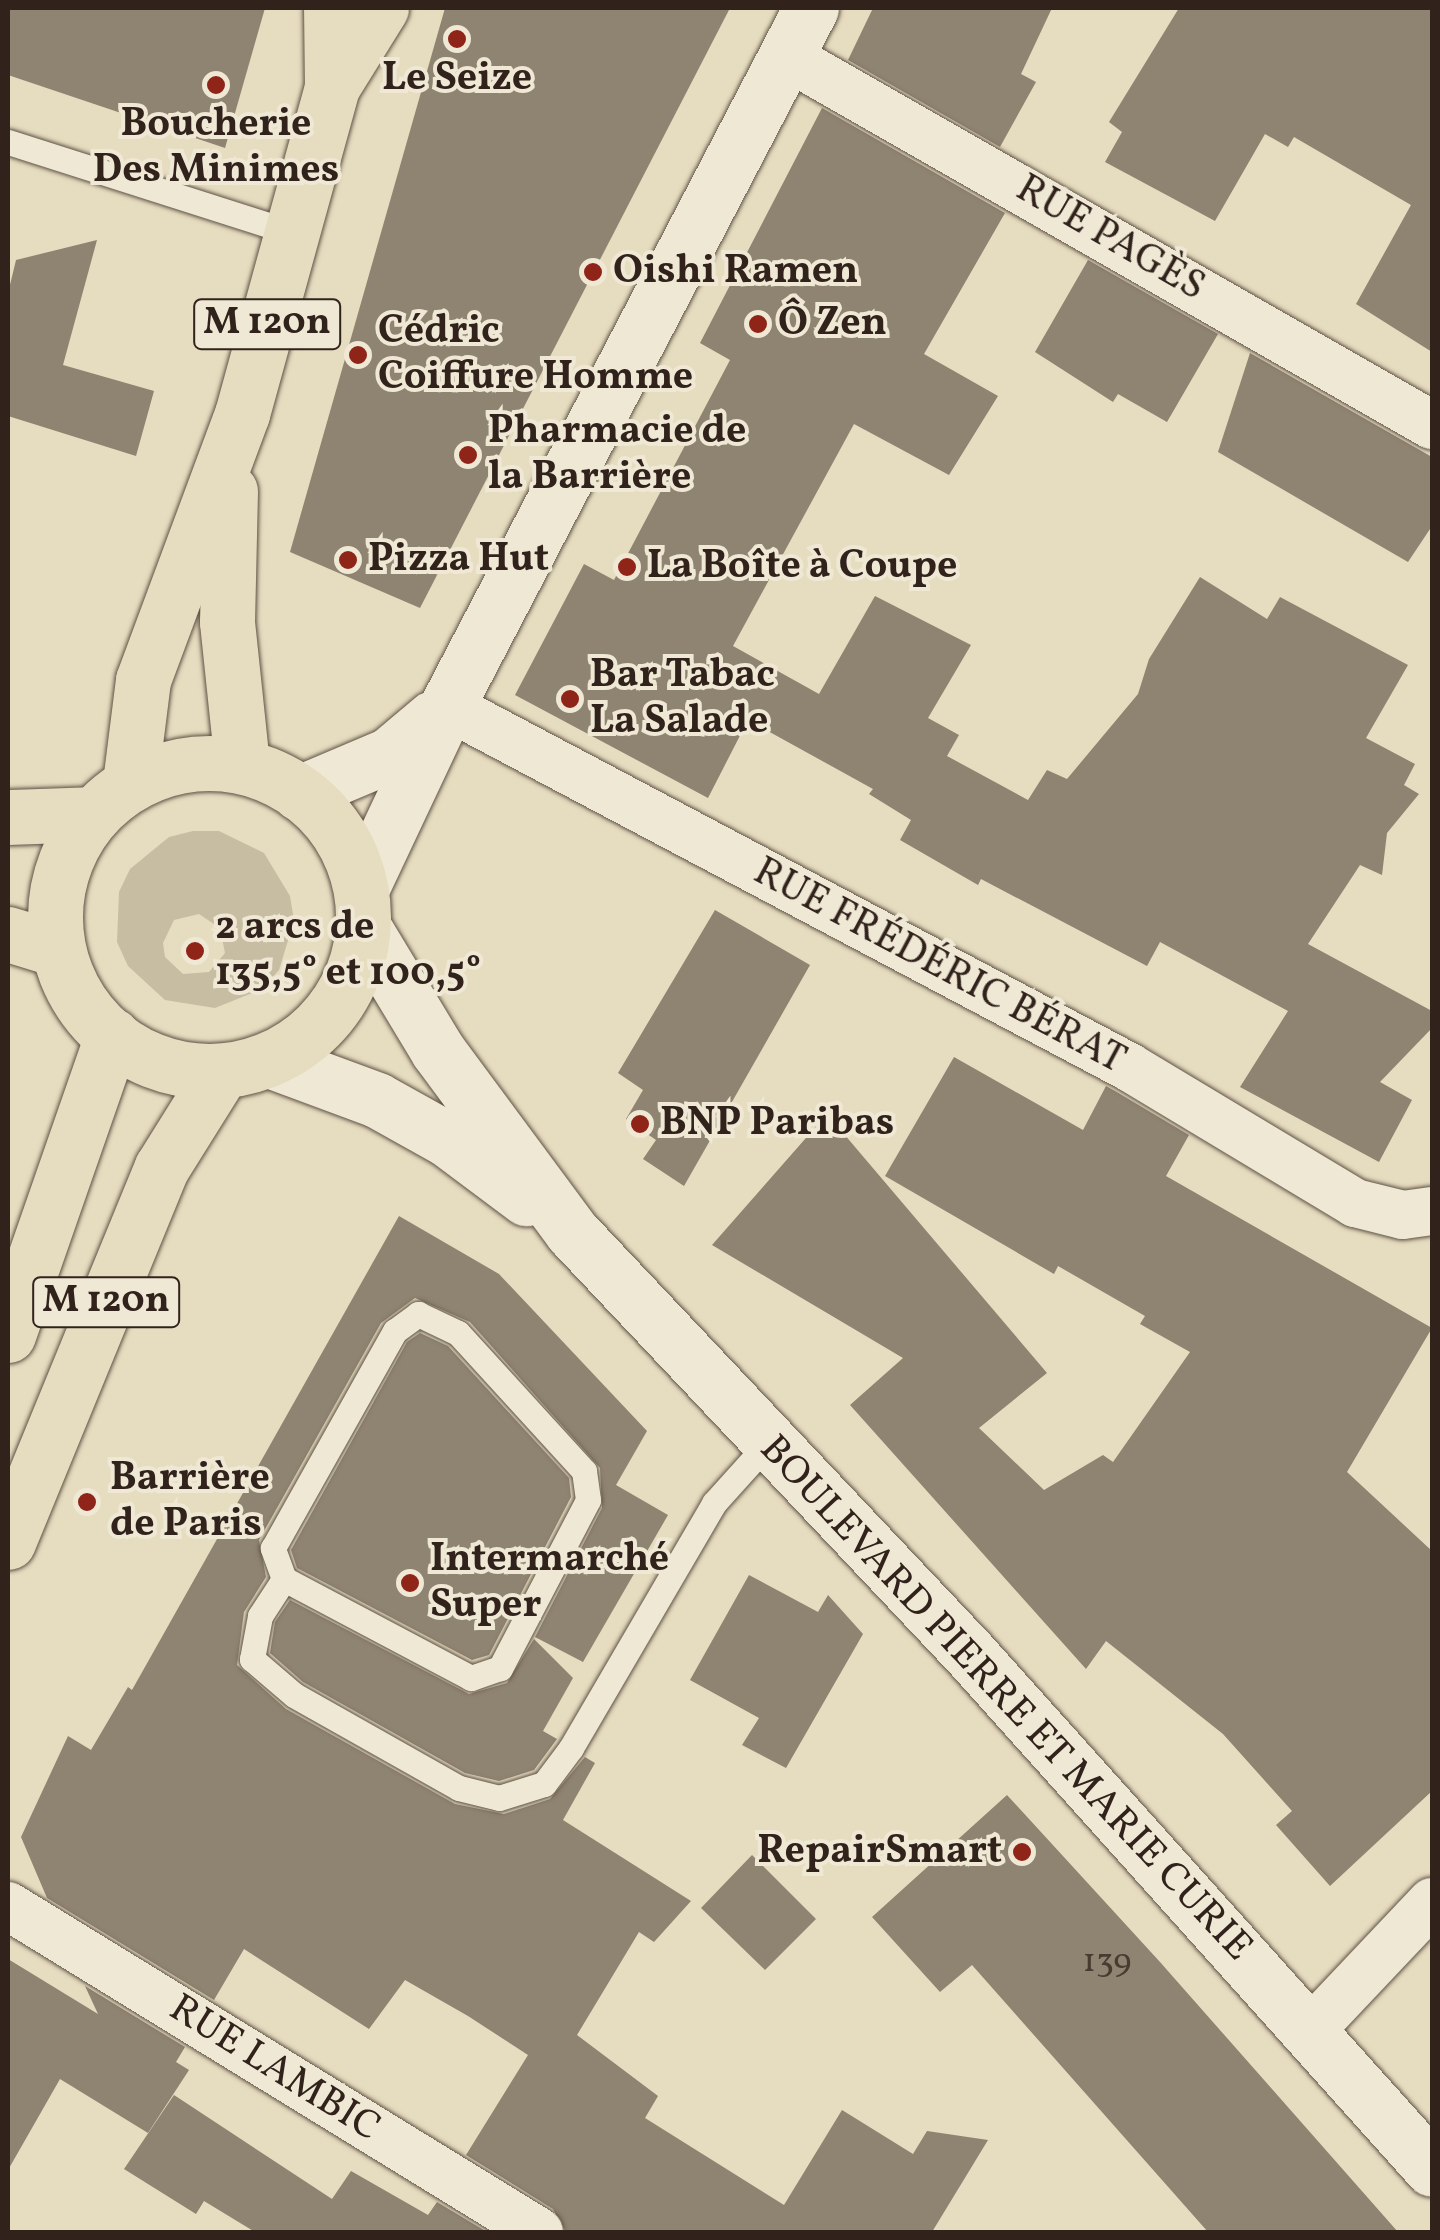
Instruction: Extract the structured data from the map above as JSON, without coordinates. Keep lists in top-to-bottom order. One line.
{"streets":{"main road":["M 120n","BOULEVARD PIERRE ET MARIE CURIE"],"street":["RUE PAGÈS","RUE FRÉDÉRIC BÉRAT","RUE LAMBIC"]},"crossings":[["M 120n","BOULEVARD PIERRE ET MARIE CURIE"]],"places":["Le Seize","Boucherie Des Minimes","Oishi Ramen","Ô Zen","Cédric Coiffure Homme","Pharmacie de la Barrière","Pizza Hut","La Boîte à Coupe","Bar Tabac La Salade","2 arcs de 135,5° et 100,5°","BNP Paribas","Barrière de Paris","Intermarché Super","RepairSmart"],"house_numbers":["139"]}
